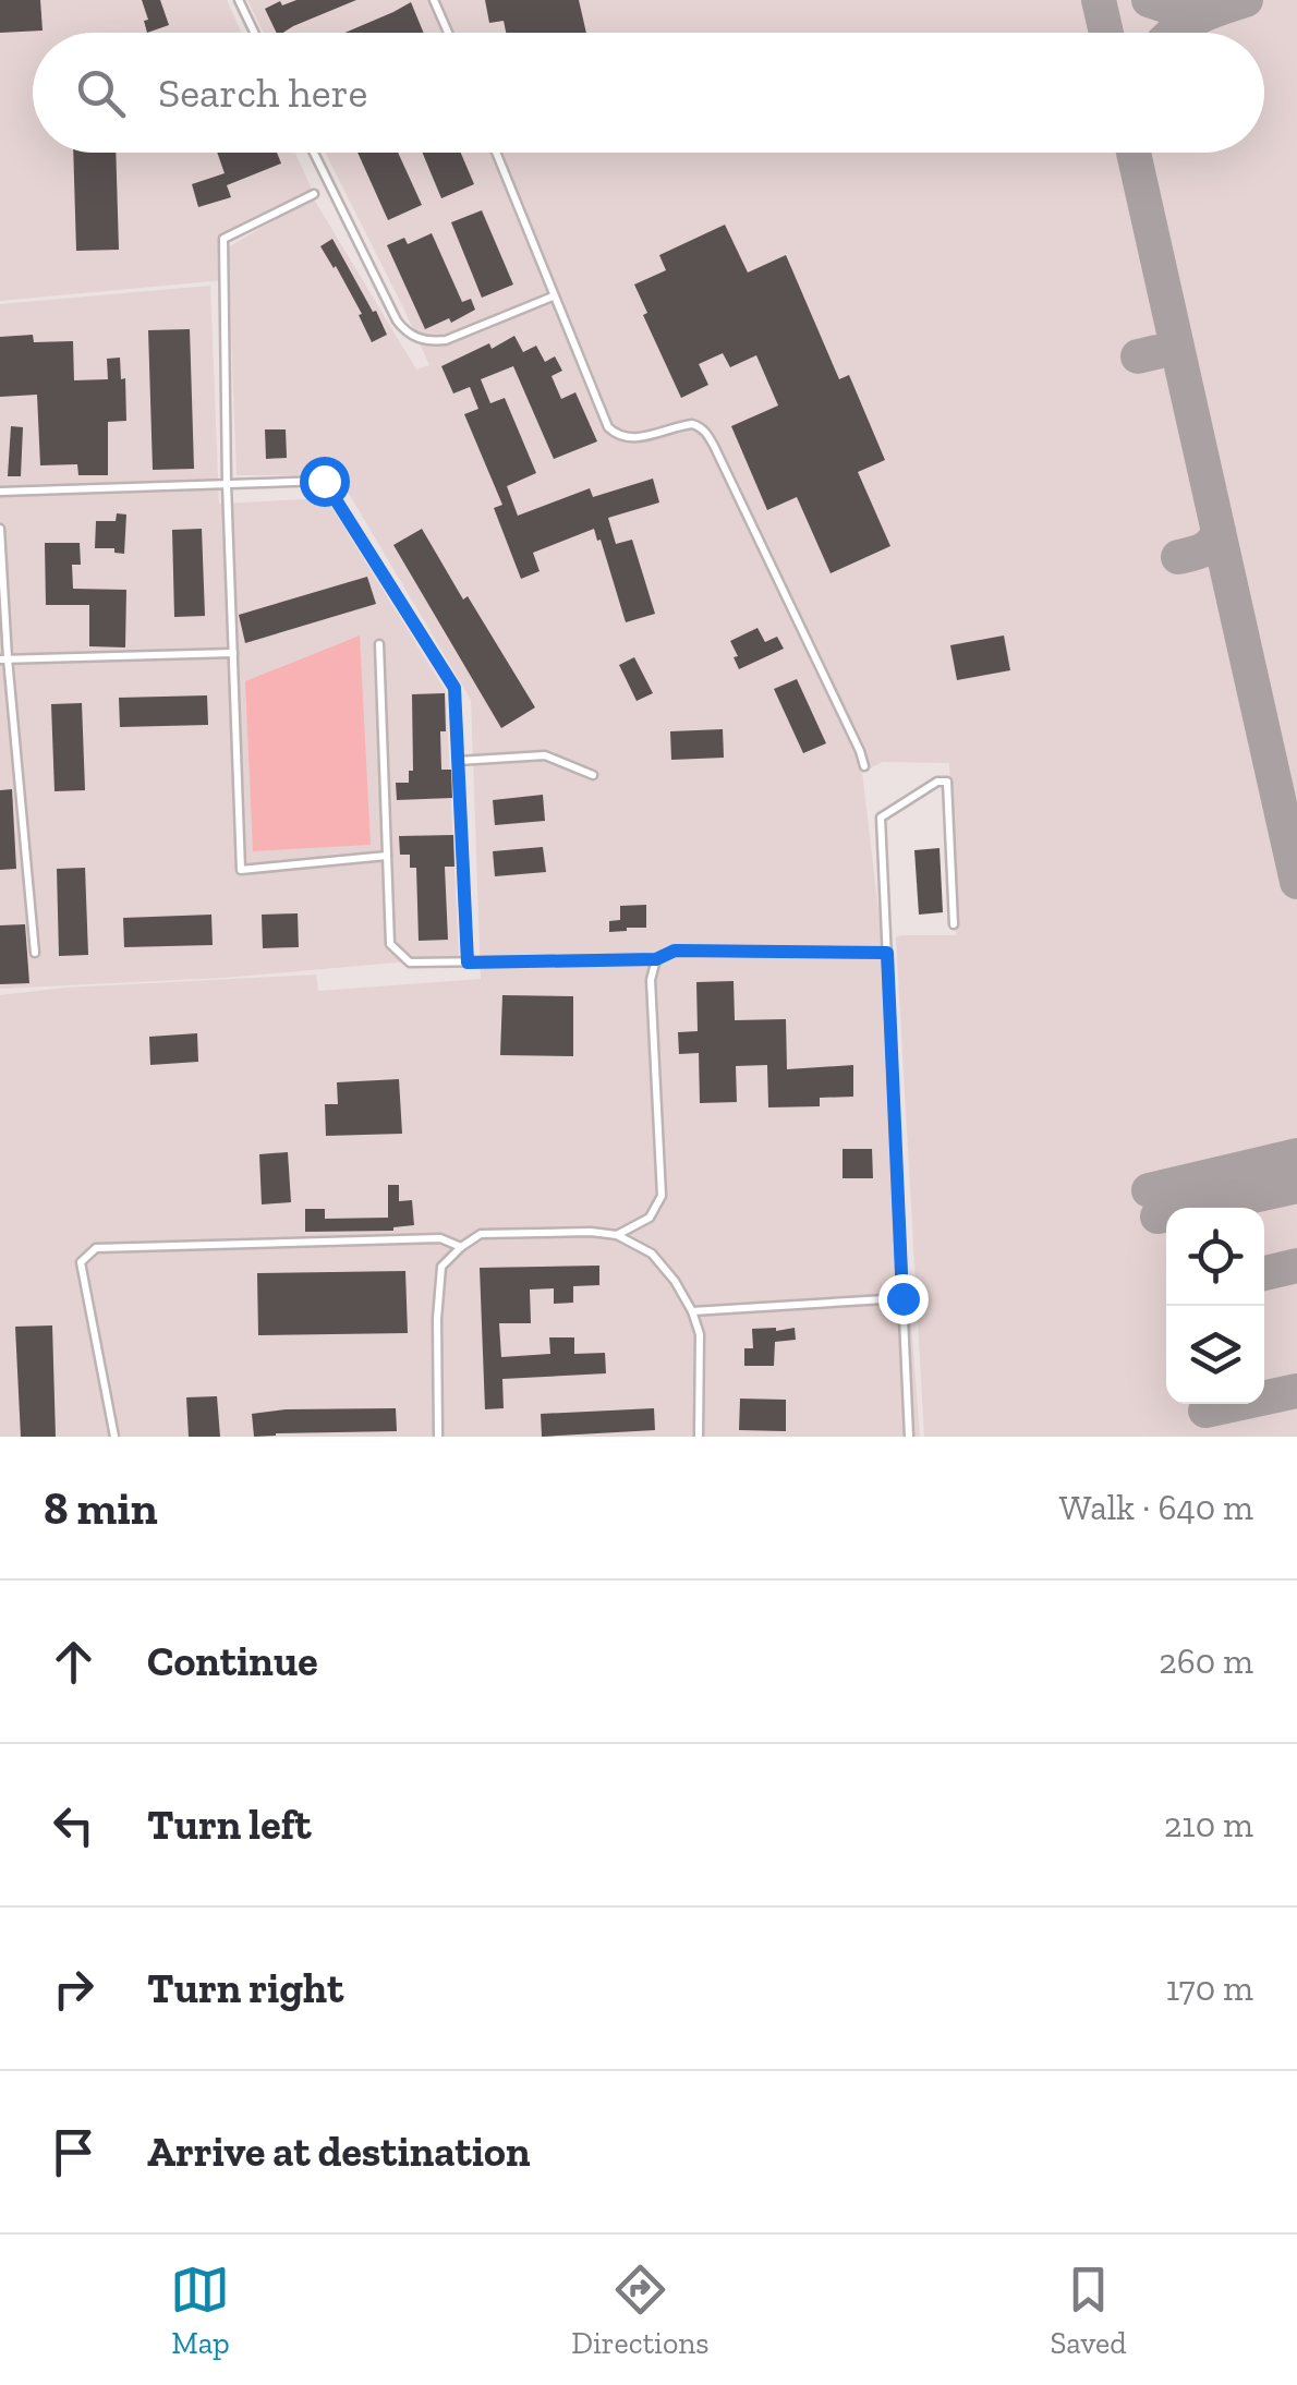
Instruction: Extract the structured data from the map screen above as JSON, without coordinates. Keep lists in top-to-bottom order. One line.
{"page":{"search":"Search here","heading":["8 min","Walk · 640 m"],"list":[["Continue","260 m"],["Turn left","210 m"],["Turn right","170 m"],"Arrive at destination"],"nav":["Map","Directions","Saved"]}}
